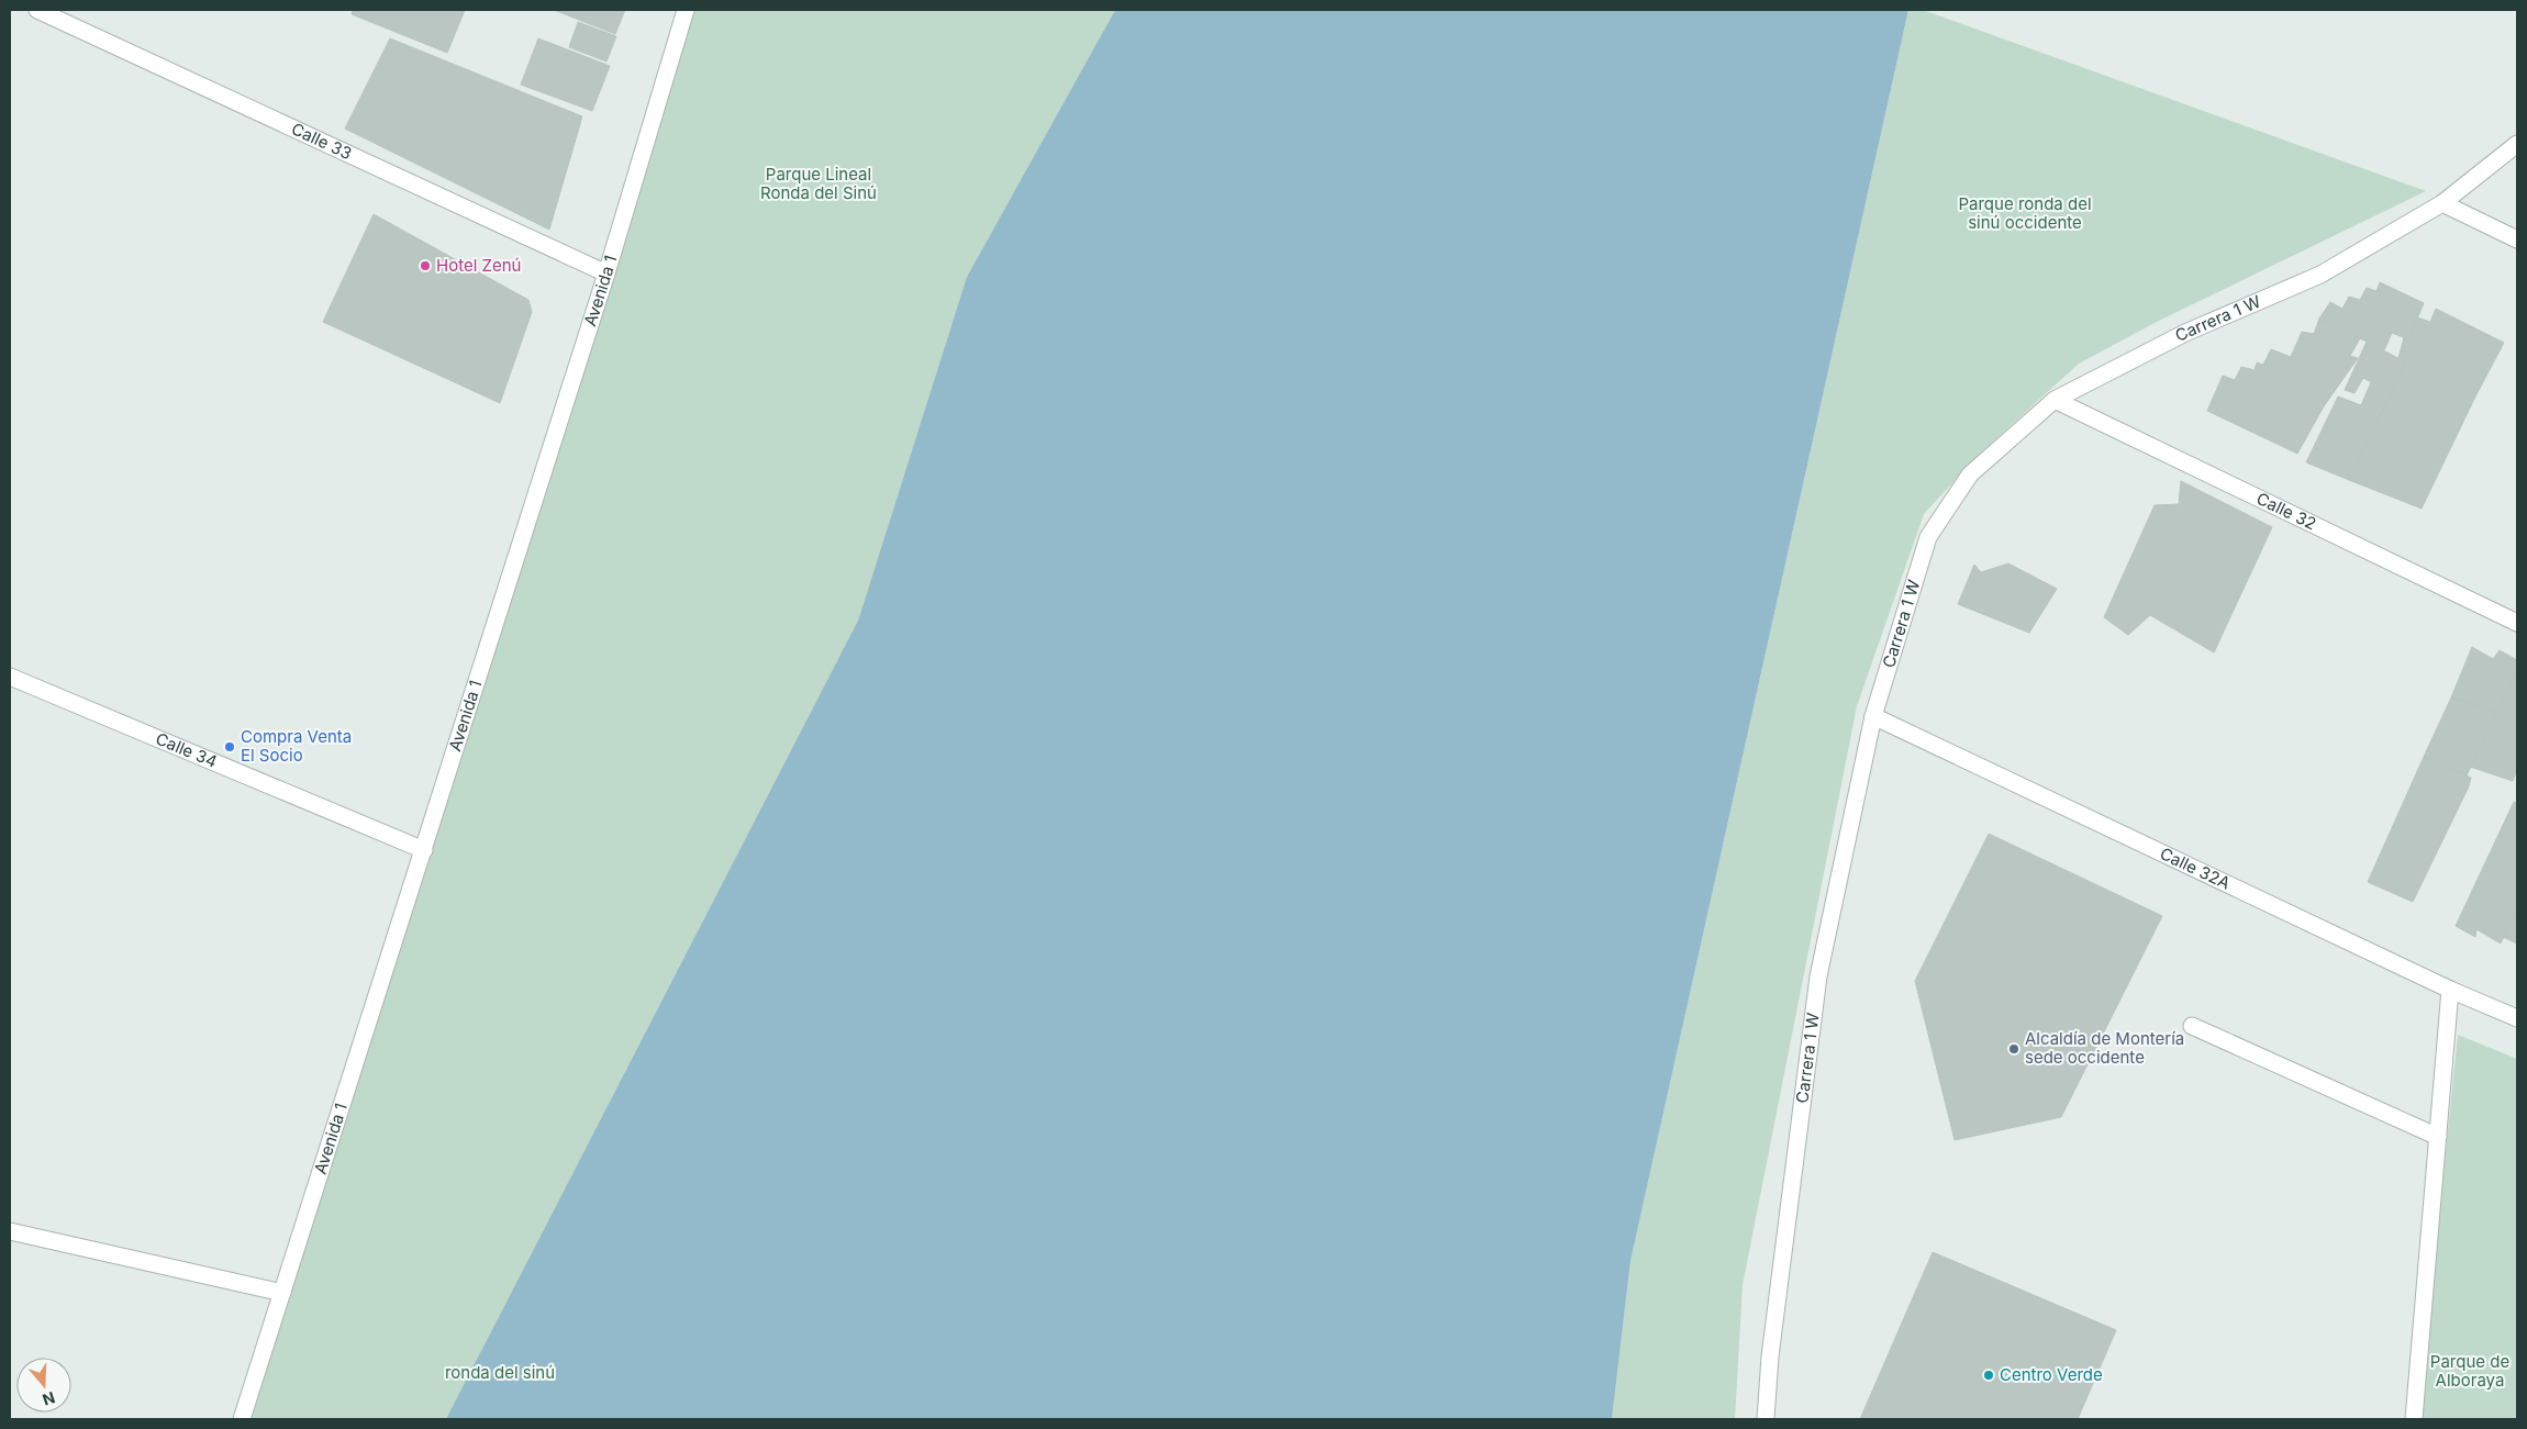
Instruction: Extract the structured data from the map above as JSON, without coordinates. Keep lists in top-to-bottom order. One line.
{"streets":{"street":["Calle 33","Avenida 1","Carrera 1 W","Calle 32","Calle 34","Calle 32A"]},"crossings":[["Calle 33","Avenida 1"],["Avenida 1","Calle 34"],["Carrera 1 W","Calle 32"],["Carrera 1 W","Calle 32A"]],"parks":["Parque Lineal Ronda del Sinú","Parque ronda del sinú occidente","Parque de Alboraya","ronda del sinú"],"places":["Hotel Zenú","Compra Venta El Socio","Alcaldía de Montería sede occidente","Centro Verde"],"north":"bottom"}
